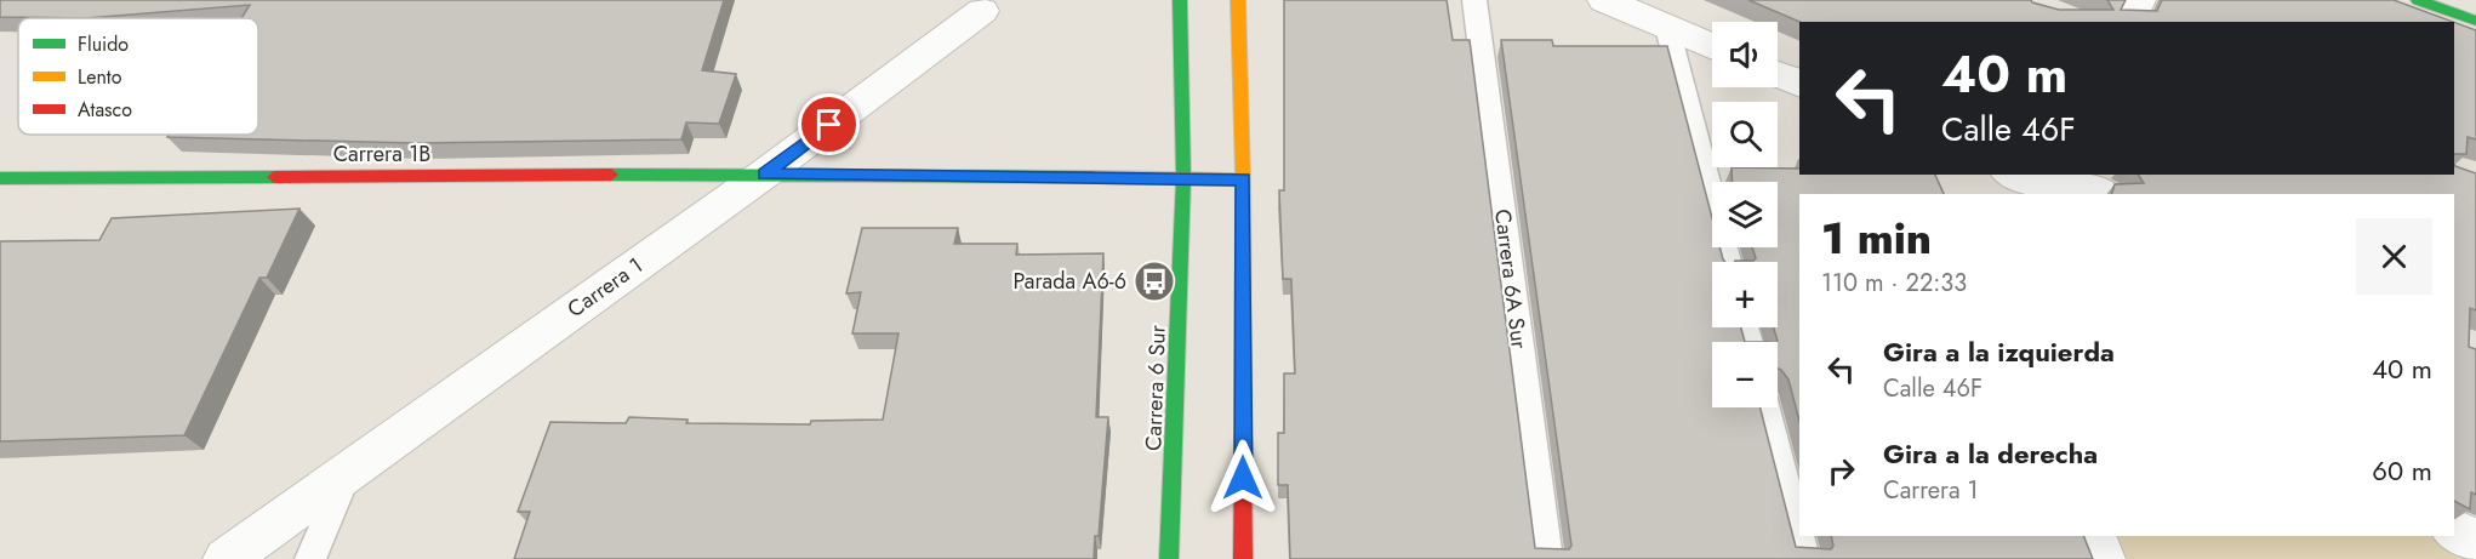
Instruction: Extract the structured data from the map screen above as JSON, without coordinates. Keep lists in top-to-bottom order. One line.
{"streets":{"street":["Carrera 1B","Carrera 1","Carrera 6 Sur"],"lane":["Carrera 6A Sur"]},"crossings":[["Carrera 1B","Carrera 1"],["Carrera 1B","Carrera 6 Sur"]],"places":{"bus stop":["Parada A6-6"]},"legend":["Fluido","Lento","Atasco"],"page":{"map_buttons":["+","−"],"turn":["40 m","Calle 46F"],"heading":["1 min","110 m · 22:33"],"list":[{"name":"Gira a la izquierda","note":"Calle 46F","value":"40 m"},{"name":"Gira a la derecha","note":"Carrera 1","value":"60 m"}]}}
